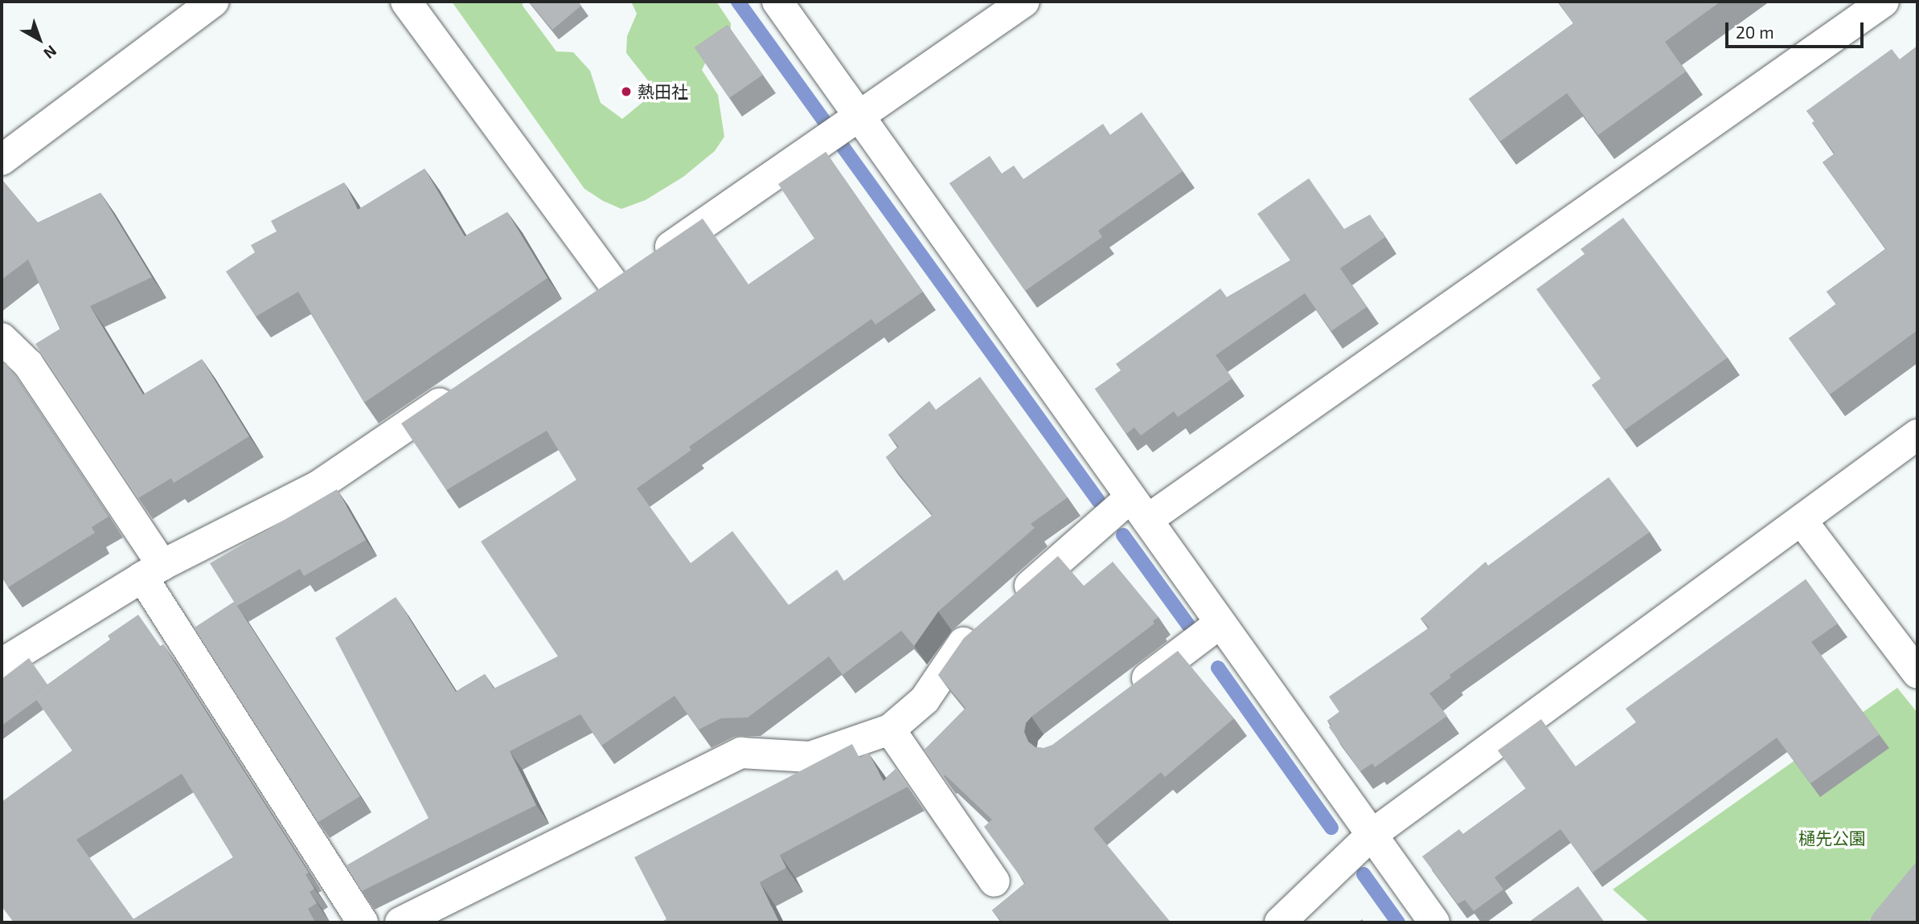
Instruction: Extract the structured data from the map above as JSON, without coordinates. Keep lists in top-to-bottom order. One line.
{"parks":["樋先公園"],"places":["熱田社"],"scale_bar":"20 m","north":"bottom right"}
